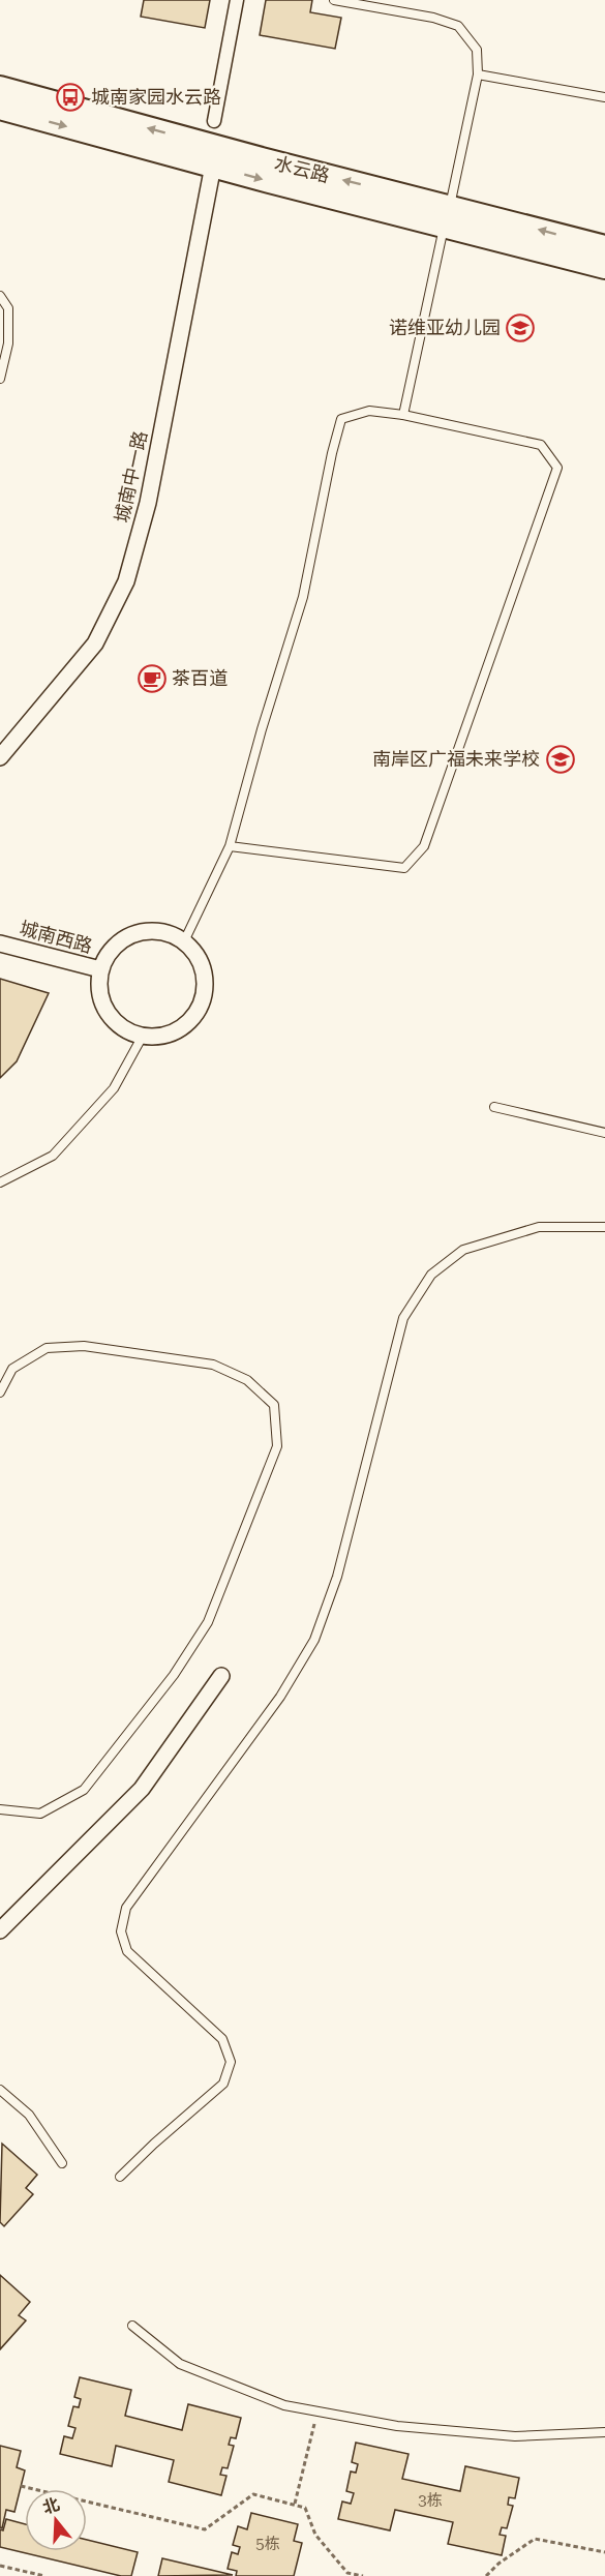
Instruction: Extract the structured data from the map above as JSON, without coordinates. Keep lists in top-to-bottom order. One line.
{"streets":{"main road":["水云路"],"street":["城南中一路","城南西路"]},"crossings":[["水云路","城南中一路"]],"places":{"bus stop":["城南家园水云路"],"school or university":["诺维亚幼儿园","南岸区广福未来学校"],"cafe":["茶百道"]},"house_numbers":["3栋","5栋"],"north":"top"}
